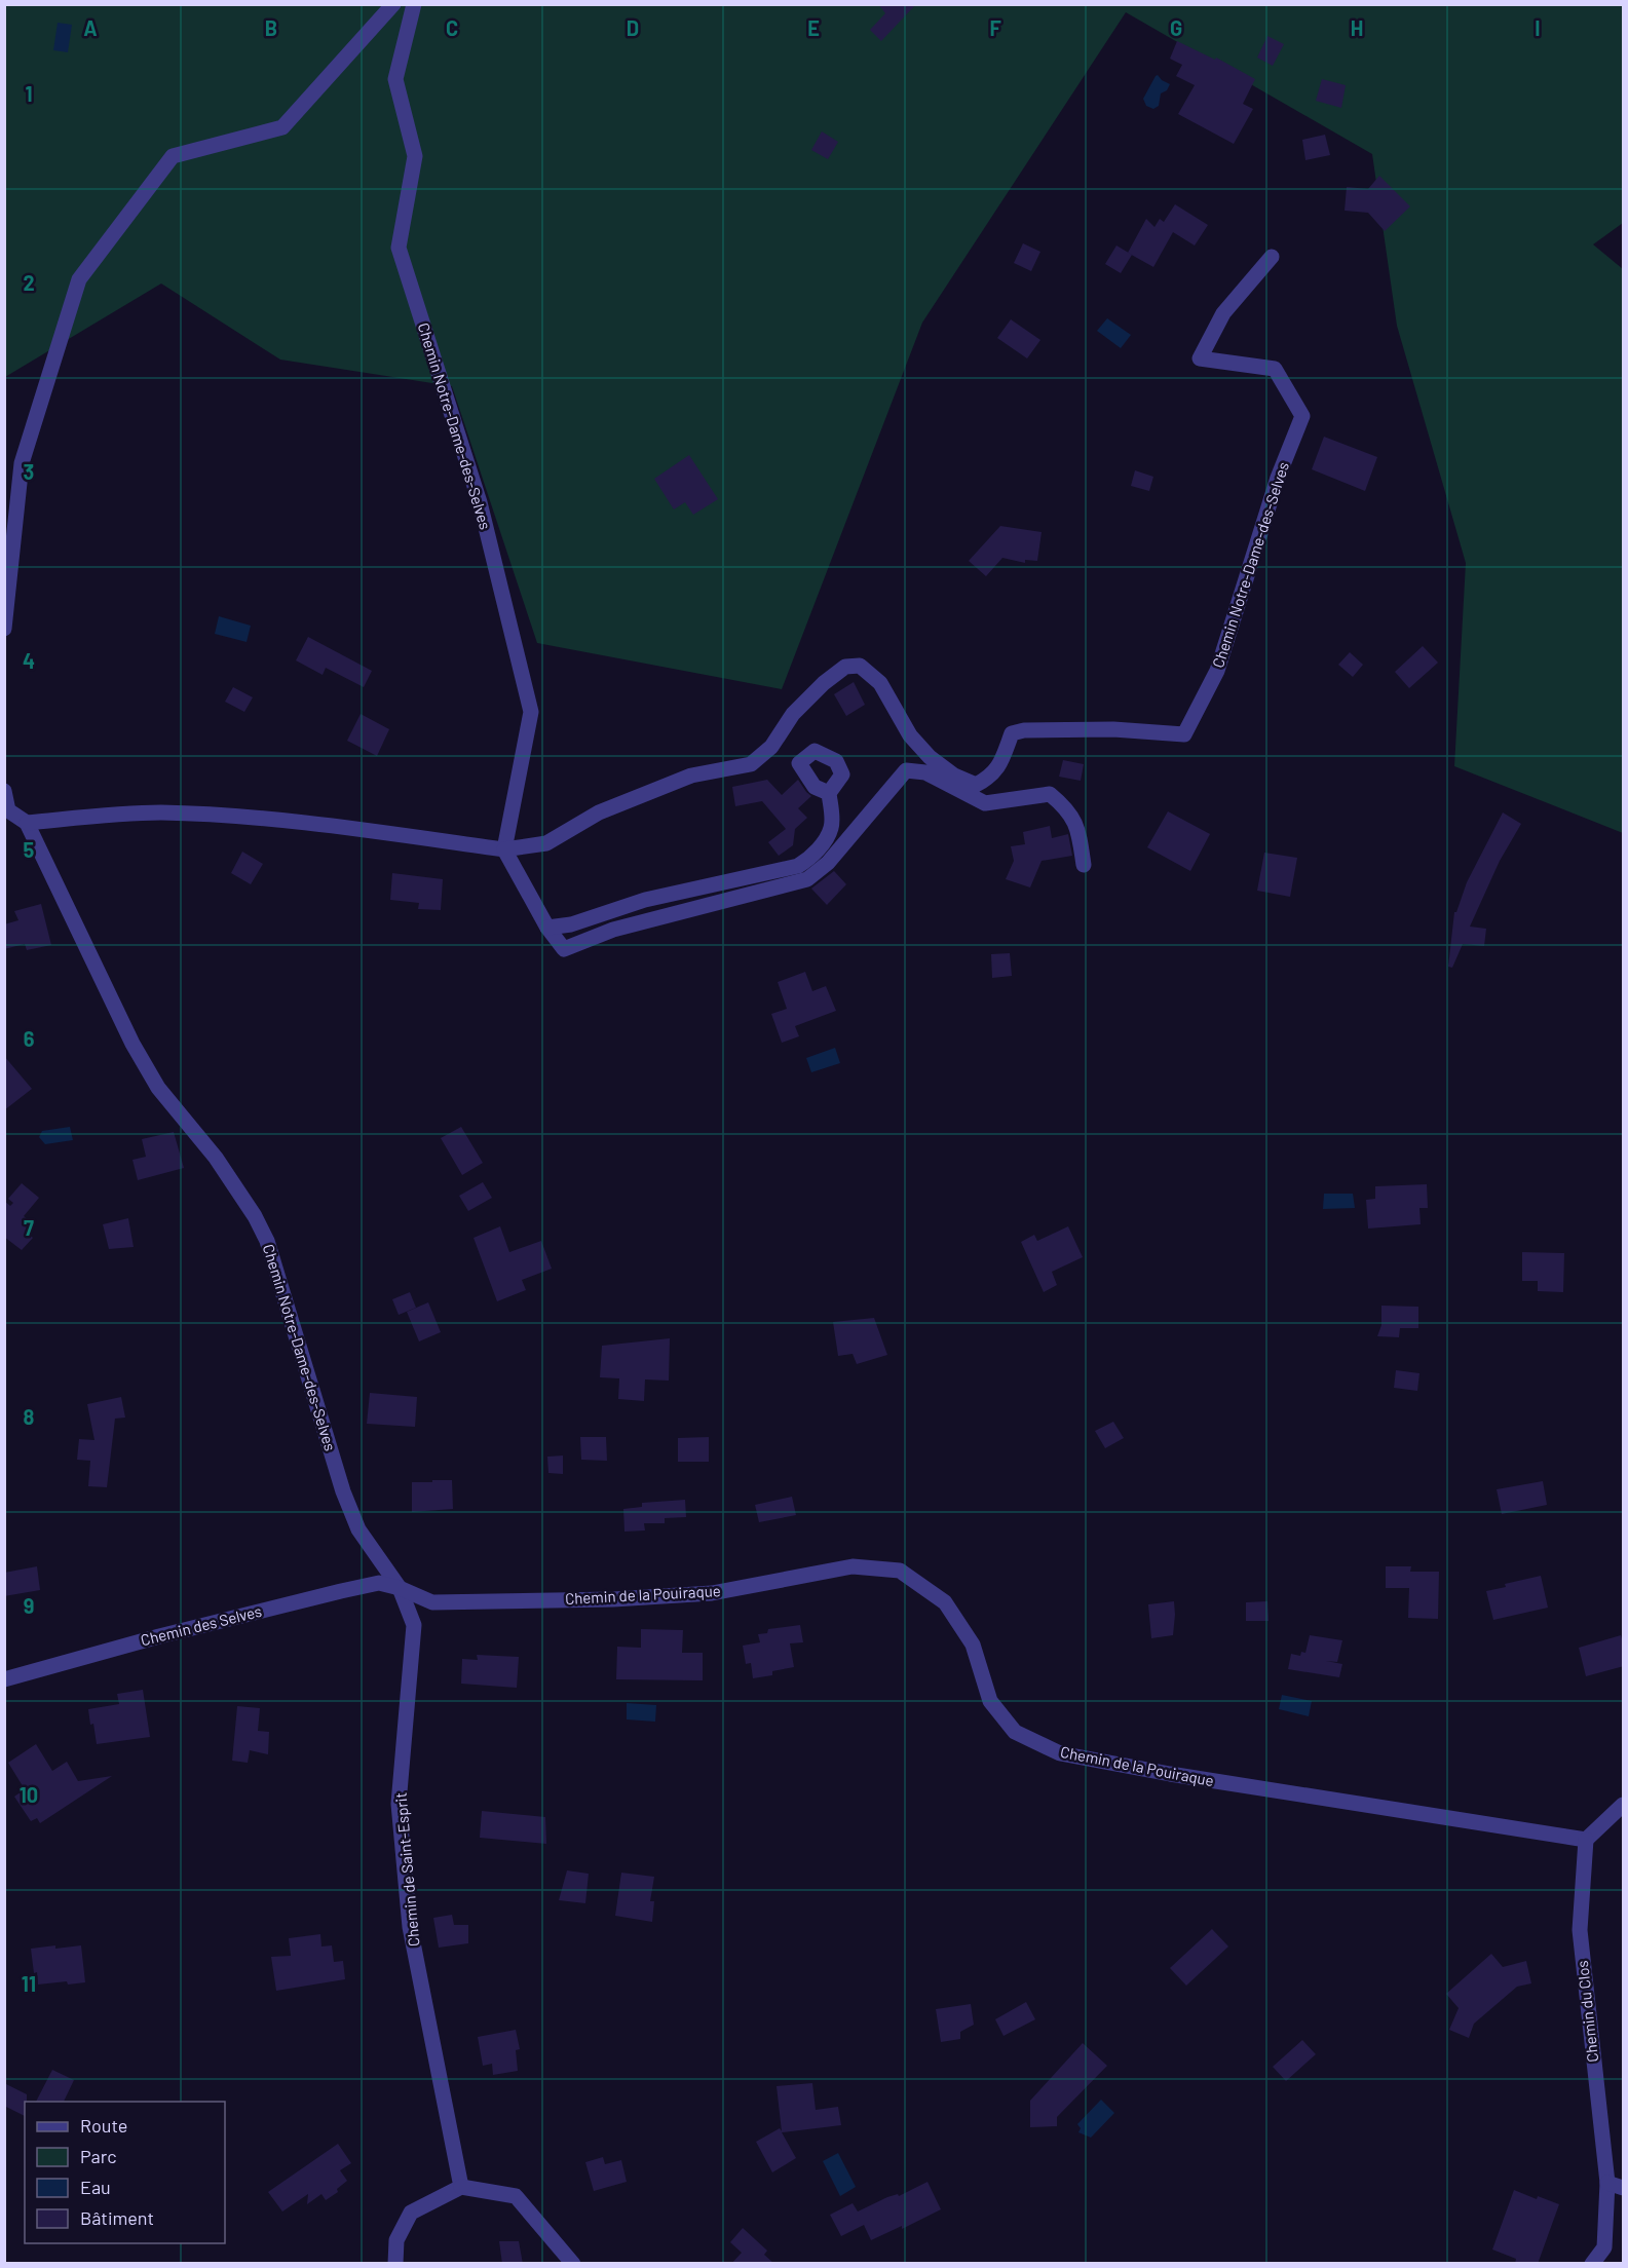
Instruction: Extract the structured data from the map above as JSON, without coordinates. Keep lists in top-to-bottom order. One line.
{"streets":{"street":["Chemin Notre-Dame-des-Selves","Chemin de la Pouiraque","Chemin des Selves","Chemin de Saint-Esprit","Chemin du Clos"]},"crossings":[["Chemin Notre-Dame-des-Selves","Chemin de la Pouiraque"],["Chemin Notre-Dame-des-Selves","Chemin des Selves"],["Chemin Notre-Dame-des-Selves","Chemin de Saint-Esprit"],["Chemin de la Pouiraque","Chemin des Selves"],["Chemin de la Pouiraque","Chemin de Saint-Esprit"],["Chemin de la Pouiraque","Chemin du Clos"],["Chemin des Selves","Chemin de Saint-Esprit"]],"legend":["Route","Parc","Eau","Bâtiment"],"grid":{"columns":["A","B","C","D","E","F","G","H","I"],"rows":["1","2","3","4","5","6","7","8","9","10","11"]}}
